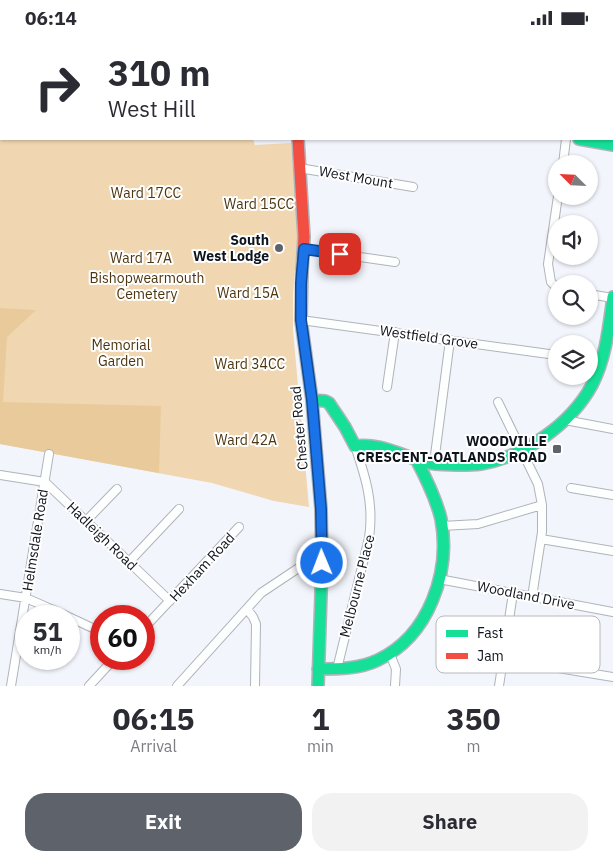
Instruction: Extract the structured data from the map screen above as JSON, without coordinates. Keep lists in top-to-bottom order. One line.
{"streets":{"street":["West Mount","Westfield Grove","Chester Road","Hadleigh Road","Helmsdale Road","Hexham Road","Melbourne Place","Woodland Drive"]},"crossings":[["West Mount","Chester Road"],["Westfield Grove","Chester Road"],["Hadleigh Road","Helmsdale Road"],["Hadleigh Road","Hexham Road"]],"parks":["Ward 17CC","Ward 15CC","Ward 17A","Bishopwearmouth Cemetery","Ward 15A","Memorial Garden","Ward 34CC","Ward 42A"],"places":{"other":["South West Lodge"],"transit":["WOODVILLE CRESCENT-OATLANDS ROAD"]},"legend":["Fast","Jam"],"north":"top left","page":{"status":"06:14","turn":["310 m","West Hill"],"speed":"51 km/h","limit":"60","eta":["06:15","Arrival","1","min","350","m"],"buttons":["Exit","Share"]}}
